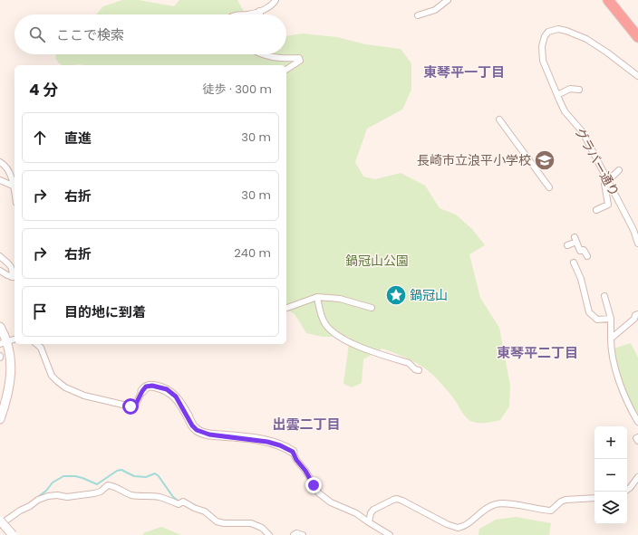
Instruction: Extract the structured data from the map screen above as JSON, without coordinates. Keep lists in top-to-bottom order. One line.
{"streets":{"street":["グラバー通り"]},"districts":["東琴平一丁目","東琴平二丁目","出雲二丁目"],"parks":["鍋冠山公園"],"places":{"school or university":["長崎市立浪平小学校"],"place":["鍋冠山"]},"page":{"search":"ここで検索","heading":["4 分","徒歩 · 300 m"],"list":[["直進","30 m"],["右折","30 m"],["右折","240 m"],"目的地に到着"],"map_buttons":["+","−"]}}
